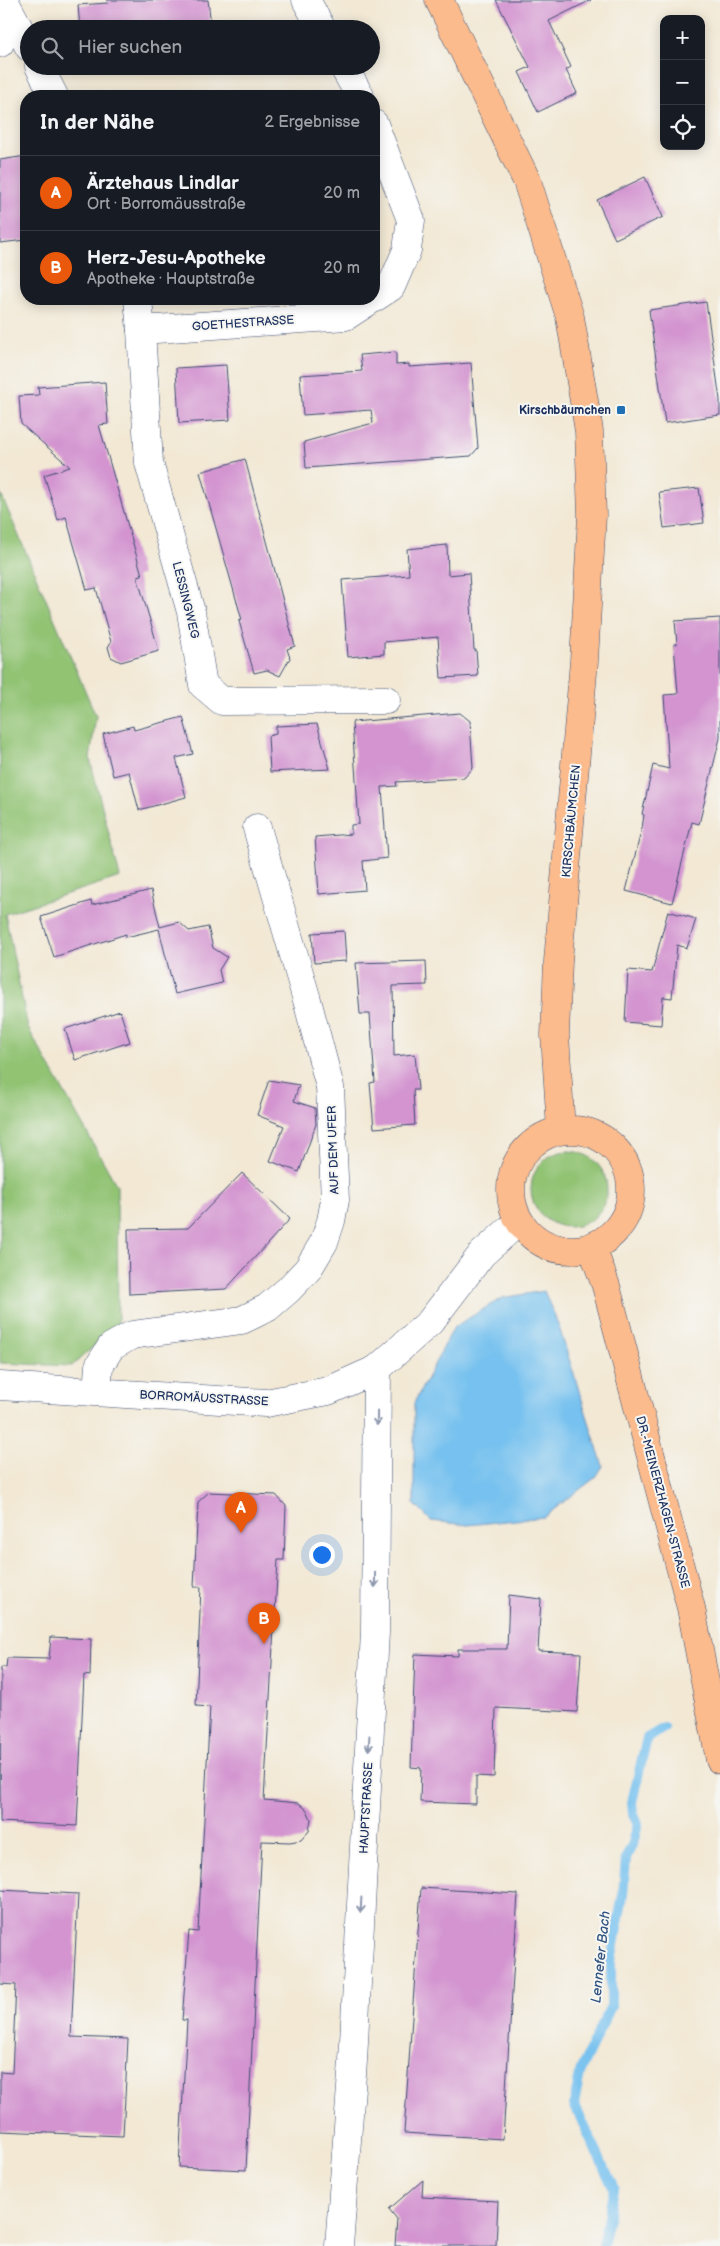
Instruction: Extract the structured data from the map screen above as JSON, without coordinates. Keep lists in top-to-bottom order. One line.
{"streets":{"main road":["KIRSCHBÄUMCHEN","DR.-MEINERZHAGEN-STRASSE"],"street":["GOETHESTRASSE","LESSINGWEG","AUF DEM UFER","BORROMÄUSSTRASSE","HAUPTSTRASSE"]},"crossings":[["GOETHESTRASSE","LESSINGWEG"],["KIRSCHBÄUMCHEN","BORROMÄUSSTRASSE"],["KIRSCHBÄUMCHEN","DR.-MEINERZHAGEN-STRASSE"],["AUF DEM UFER","BORROMÄUSSTRASSE"],["BORROMÄUSSTRASSE","DR.-MEINERZHAGEN-STRASSE"],["BORROMÄUSSTRASSE","HAUPTSTRASSE"]],"one_way":["HAUPTSTRASSE"],"water":["Lennefer Bach"],"places":{"transit":["Kirschbäumchen"]},"page":{"map_buttons":["+","−"],"search":"Hier suchen","heading":["In der Nähe","2 Ergebnisse"],"list":[{"mark":"A","name":"Ärztehaus Lindlar","note":"Ort · Borromäusstraße","value":"20 m"},{"mark":"B","name":"Herz-Jesu-Apotheke","note":"Apotheke · Hauptstraße","value":"20 m"}],"pins":["A","B"]}}
